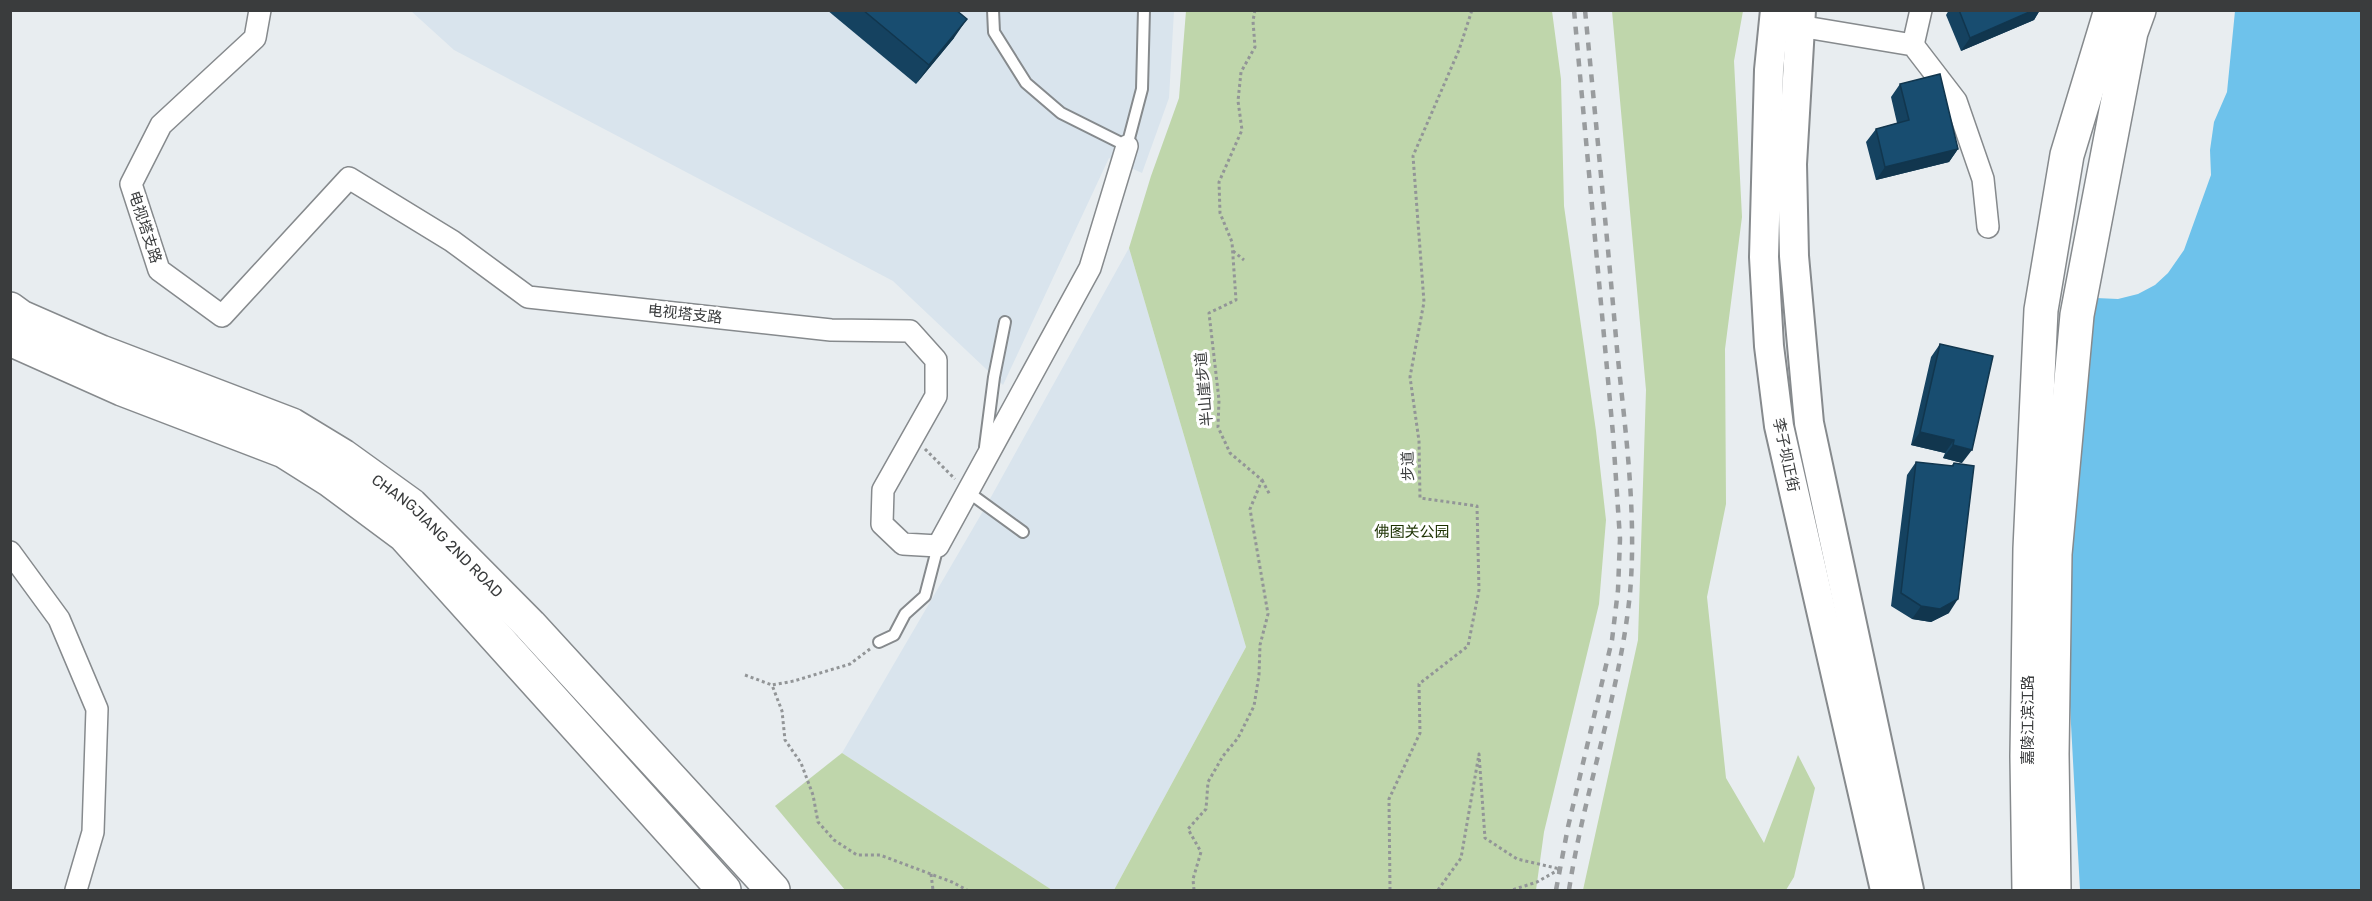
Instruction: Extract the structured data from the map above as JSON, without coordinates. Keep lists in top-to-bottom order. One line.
{"streets":{"main road":["李子坝正街","CHANGJIANG 2ND ROAD","嘉陵江滨江路"],"street":["电视塔支路"],"path":["半山崖步道","步道"]},"parks":["佛图关公园"]}
